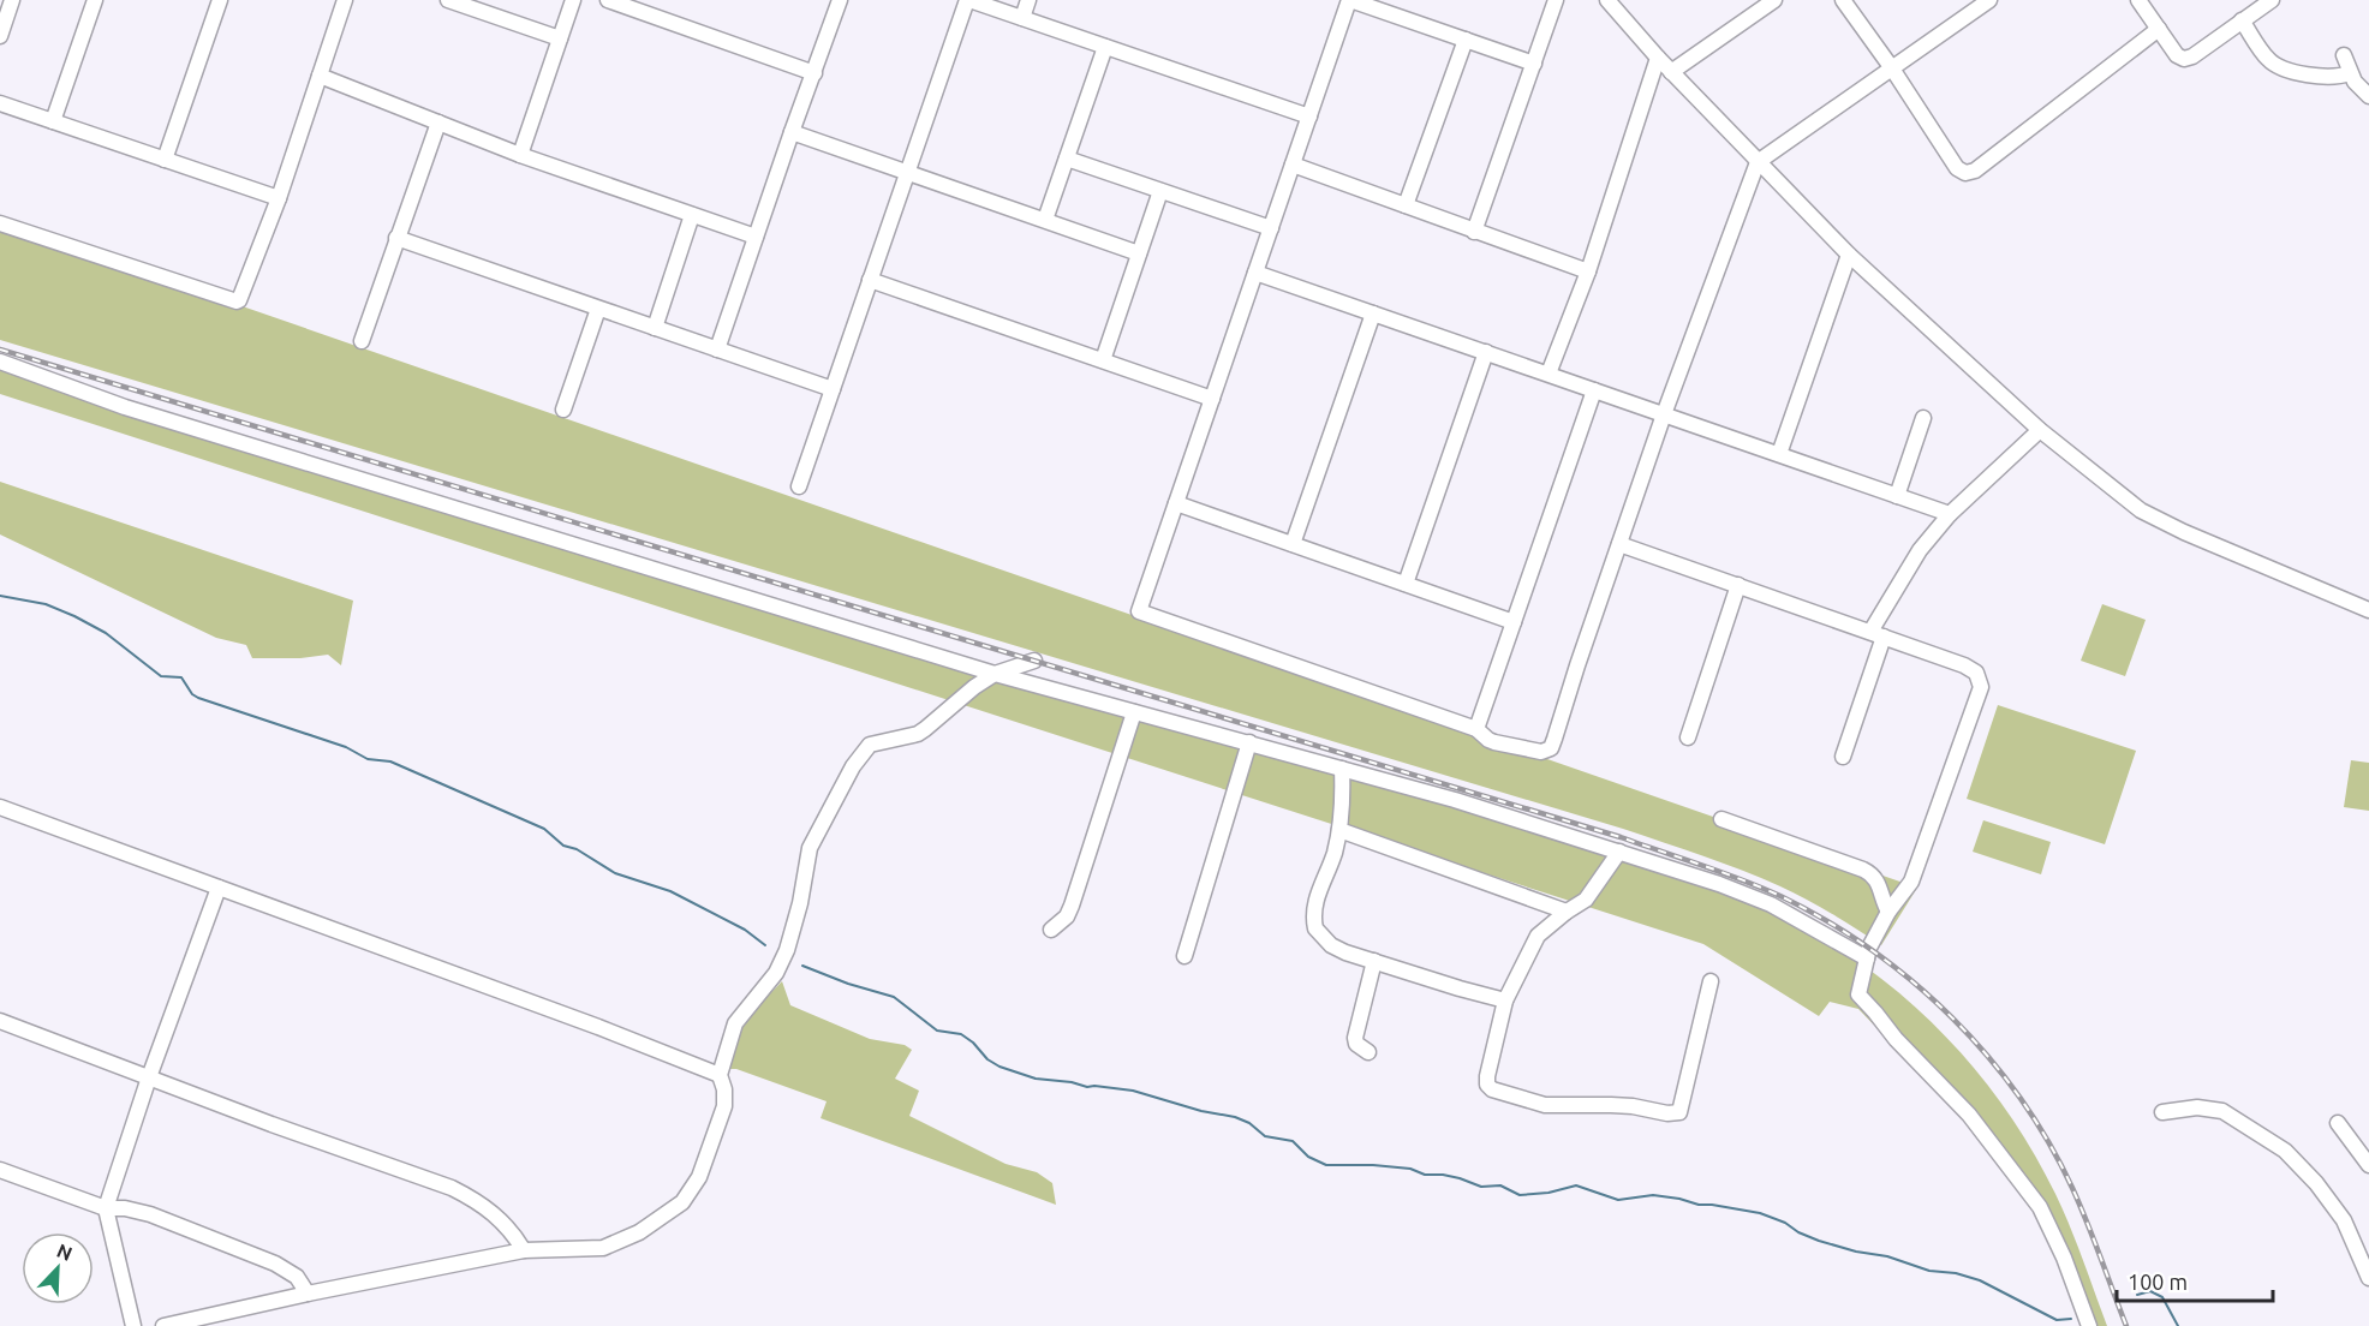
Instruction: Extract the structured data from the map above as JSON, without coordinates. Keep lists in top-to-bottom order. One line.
{"scale_bar":"100 m","north":"top right"}
